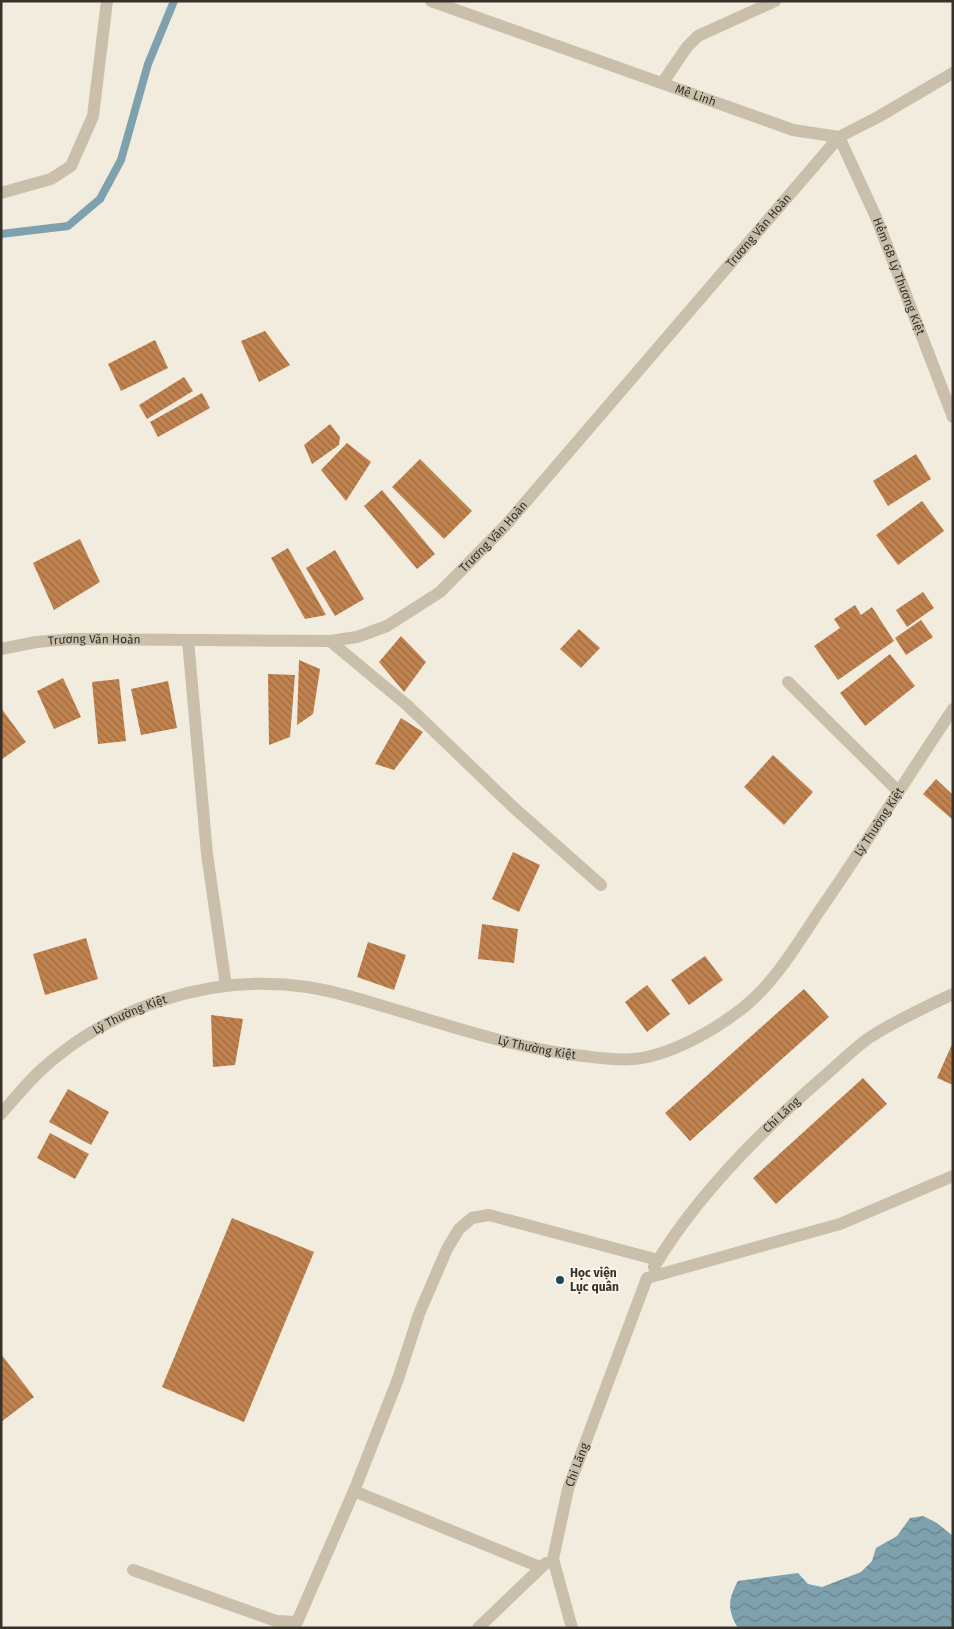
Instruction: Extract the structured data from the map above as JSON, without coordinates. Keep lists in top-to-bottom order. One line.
{"streets":{"street":["Mê Linh","Trương Văn Hoàn","Hẻm 6B Lý Thương Kiệt","Lý Thường Kiệt","Chi Lăng"]},"crossings":[["Mê Linh","Trương Văn Hoàn"],["Mê Linh","Hẻm 6B Lý Thương Kiệt"],["Trương Văn Hoàn","Hẻm 6B Lý Thương Kiệt"]],"places":["Học viện Lục quân"]}
